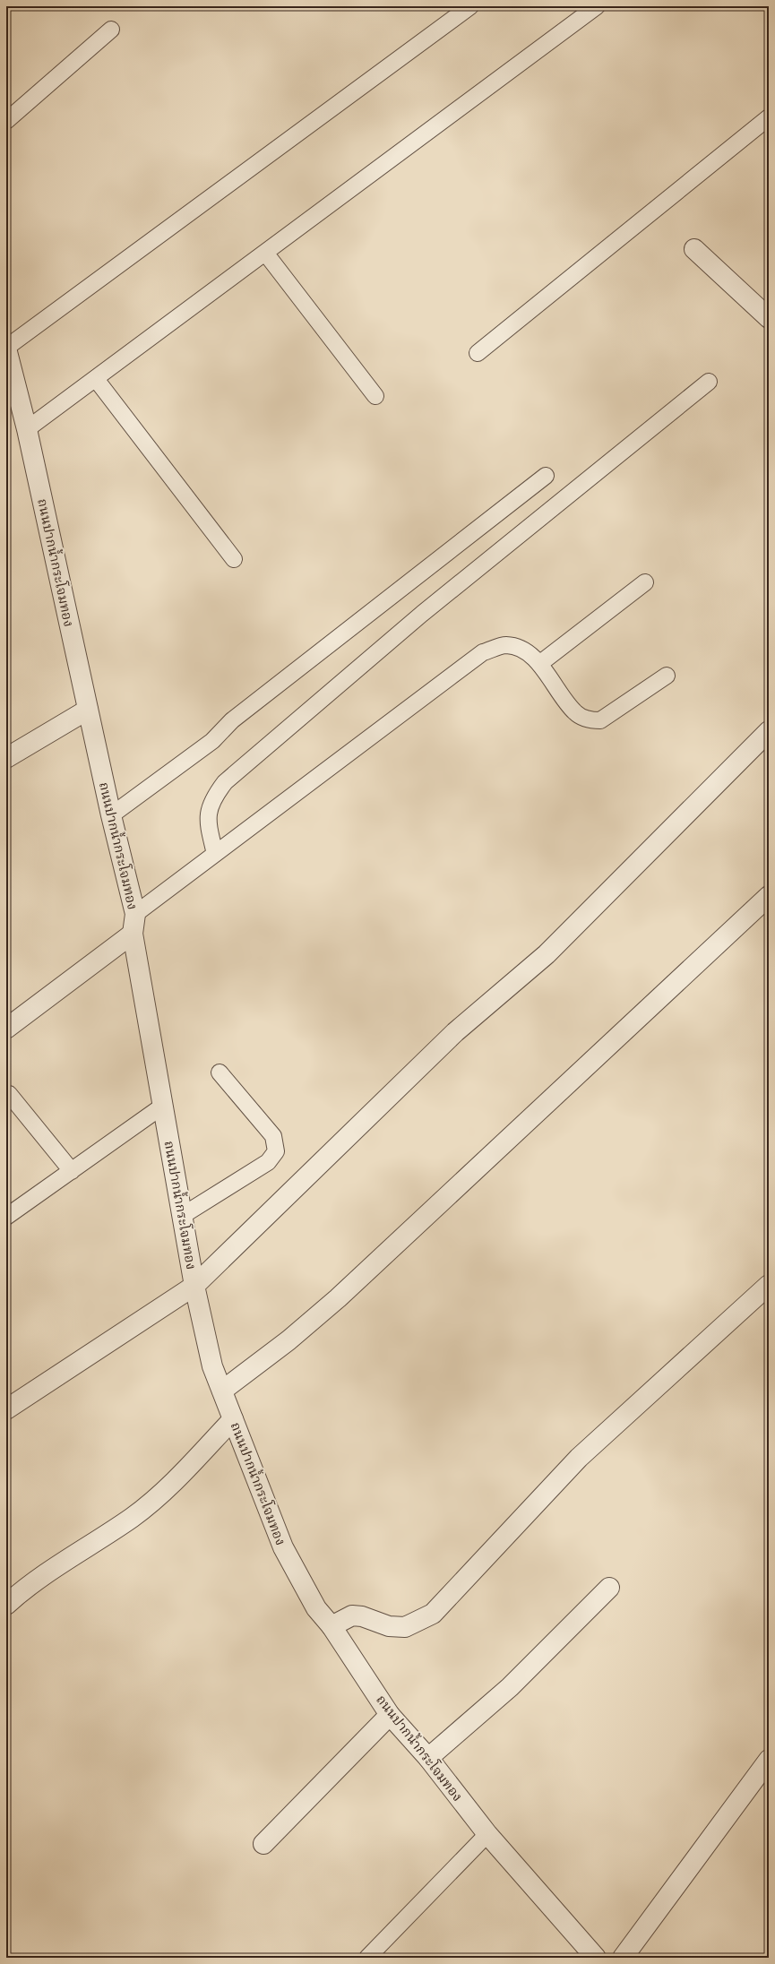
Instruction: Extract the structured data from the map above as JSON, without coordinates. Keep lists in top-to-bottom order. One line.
{"streets":{"street":["ถนนปากน้ำกระโจมทอง"]}}
